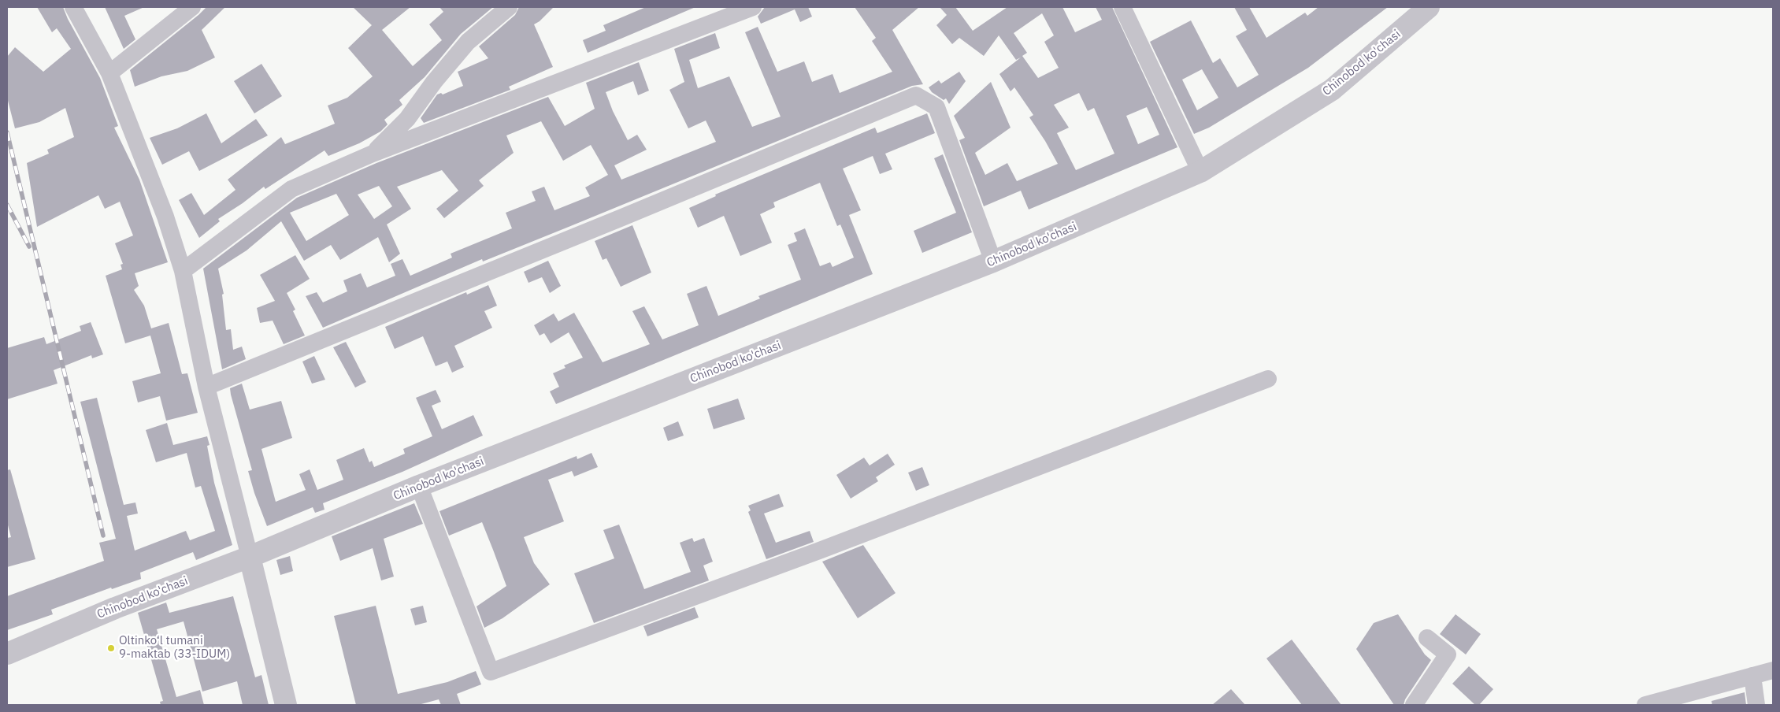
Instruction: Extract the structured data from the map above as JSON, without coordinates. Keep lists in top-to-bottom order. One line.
{"streets":{"street":["Chinobod ko'chasi"]},"places":["Oltinko‘l tumani 9-maktab (33-IDUM)"]}
